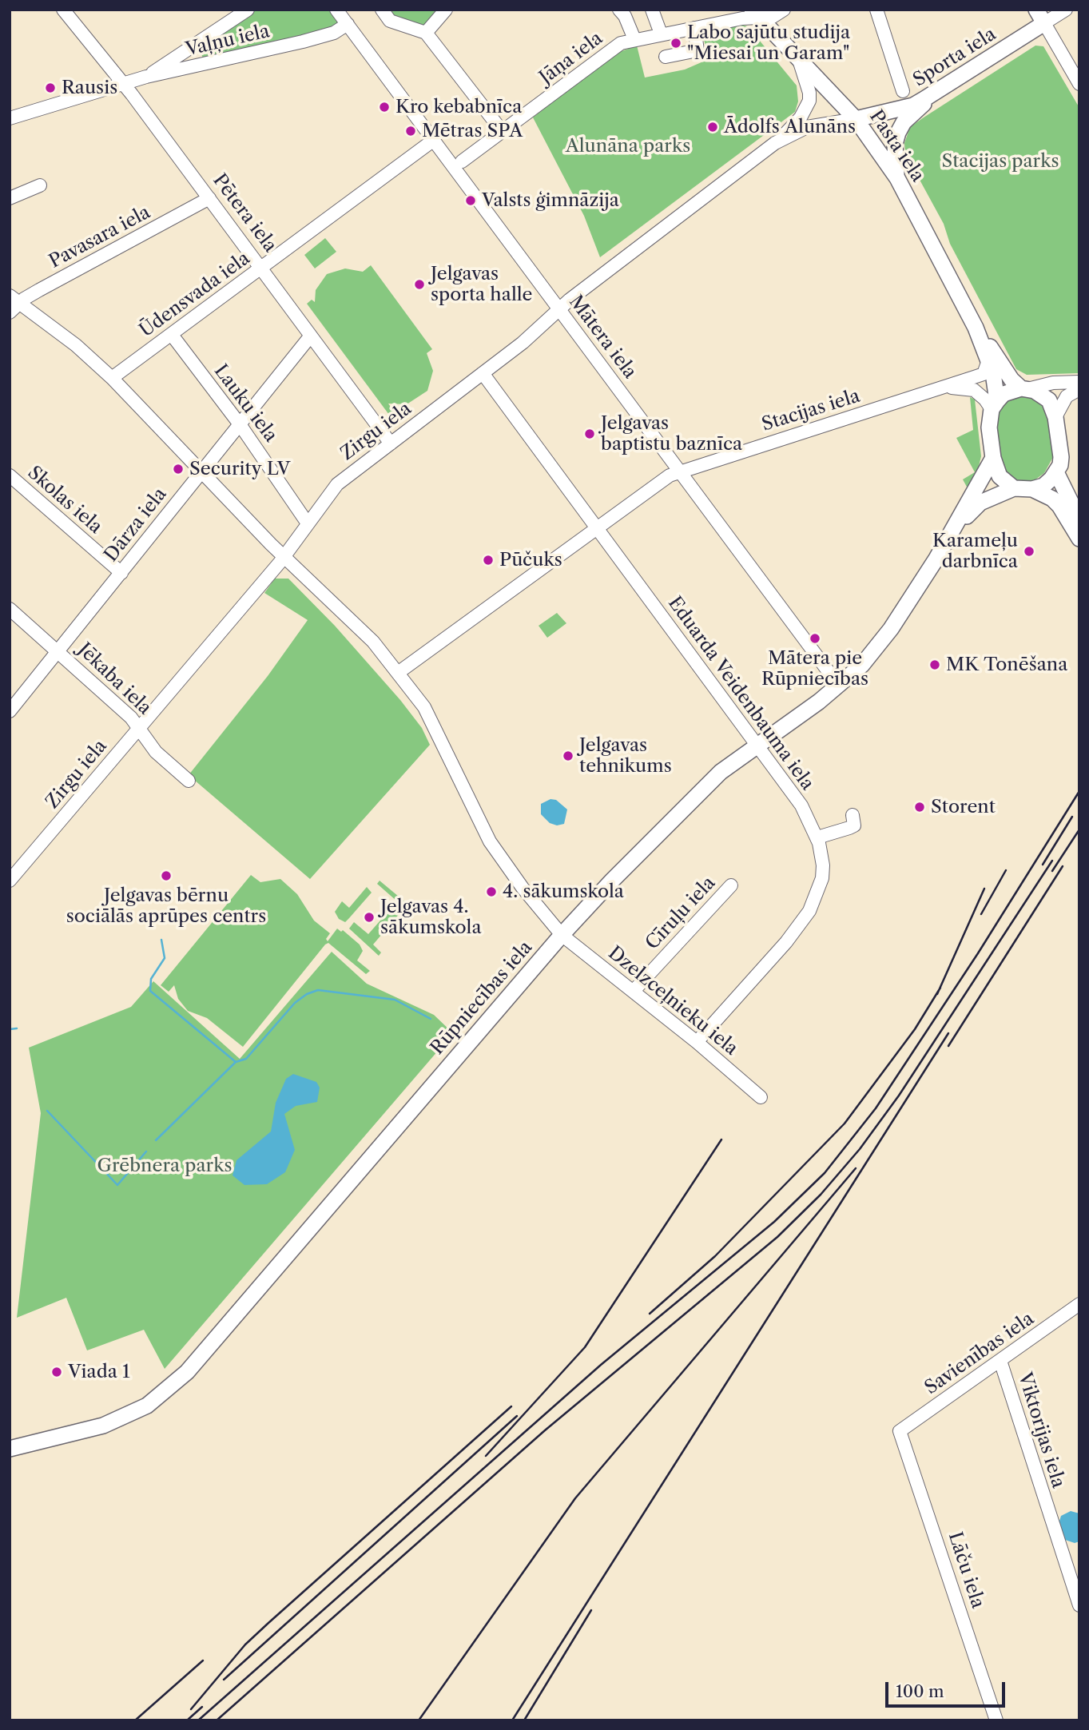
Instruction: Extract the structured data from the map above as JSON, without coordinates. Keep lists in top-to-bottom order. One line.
{"streets":{"main road":["Sporta iela","Pasta iela","Rūpniecības iela"],"street":["Vaļņu iela","Jāņa iela","Pētera iela","Pavasara iela","Ūdensvada iela","Mātera iela","Lauku iela","Stacijas iela","Zirgu iela","Skolas iela","Dārza iela","Jēkaba iela","Eduarda Veidenbauma iela","Cīruļu iela","Dzelzceļnieku iela","Savienības iela","Viktorijas iela","Lāču iela"]},"crossings":[["Vaļņu iela","Pētera iela"],["Vaļņu iela","Mātera iela"],["Sporta iela","Pasta iela"],["Sporta iela","Zirgu iela"],["Jāņa iela","Pasta iela"],["Pasta iela","Stacijas iela"],["Pasta iela","Zirgu iela"],["Pasta iela","Rūpniecības iela"],["Pētera iela","Pavasara iela"],["Pētera iela","Ūdensvada iela"],["Pētera iela","Zirgu iela"],["Pētera iela","Dārza iela"],["Pavasara iela","Dzelzceļnieku iela"],["Ūdensvada iela","Mātera iela"],["Ūdensvada iela","Lauku iela"],["Ūdensvada iela","Dzelzceļnieku iela"],["Mātera iela","Stacijas iela"],["Mātera iela","Zirgu iela"],["Mātera iela","Rūpniecības iela"],["Lauku iela","Zirgu iela"],["Lauku iela","Dārza iela"],["Stacijas iela","Eduarda Veidenbauma iela"],["Stacijas iela","Dzelzceļnieku iela"],["Zirgu iela","Jēkaba iela"],["Zirgu iela","Eduarda Veidenbauma iela"],["Zirgu iela","Dzelzceļnieku iela"],["Skolas iela","Dārza iela"],["Dārza iela","Jēkaba iela"],["Dārza iela","Dzelzceļnieku iela"],["Eduarda Veidenbauma iela","Rūpniecības iela"],["Eduarda Veidenbauma iela","Dzelzceļnieku iela"],["Cīruļu iela","Dzelzceļnieku iela"],["Rūpniecības iela","Dzelzceļnieku iela"],["Savienības iela","Viktorijas iela"],["Savienības iela","Lāču iela"]],"parks":["Alunāna parks","Stacijas parks","Grēbnera parks"],"places":["Labo sajūtu studija \"Miesai un Garam\"","Rausis","Kro kebabnīca","Ādolfs Alunāns","Mētras SPA","Valsts ģimnāzija","Jelgavas sporta halle","Jelgavas baptistu baznīca","Security LV","Karameļu darbnīca","Pūčuks","Mātera pie Rūpniecības","MK Tonēšana","Jelgavas tehnikums","Storent","Jelgavas bērnu sociālās aprūpes centrs","4. sākumskola","Jelgavas 4. sākumskola","Viada 1"],"scale_bar":"100 m"}
